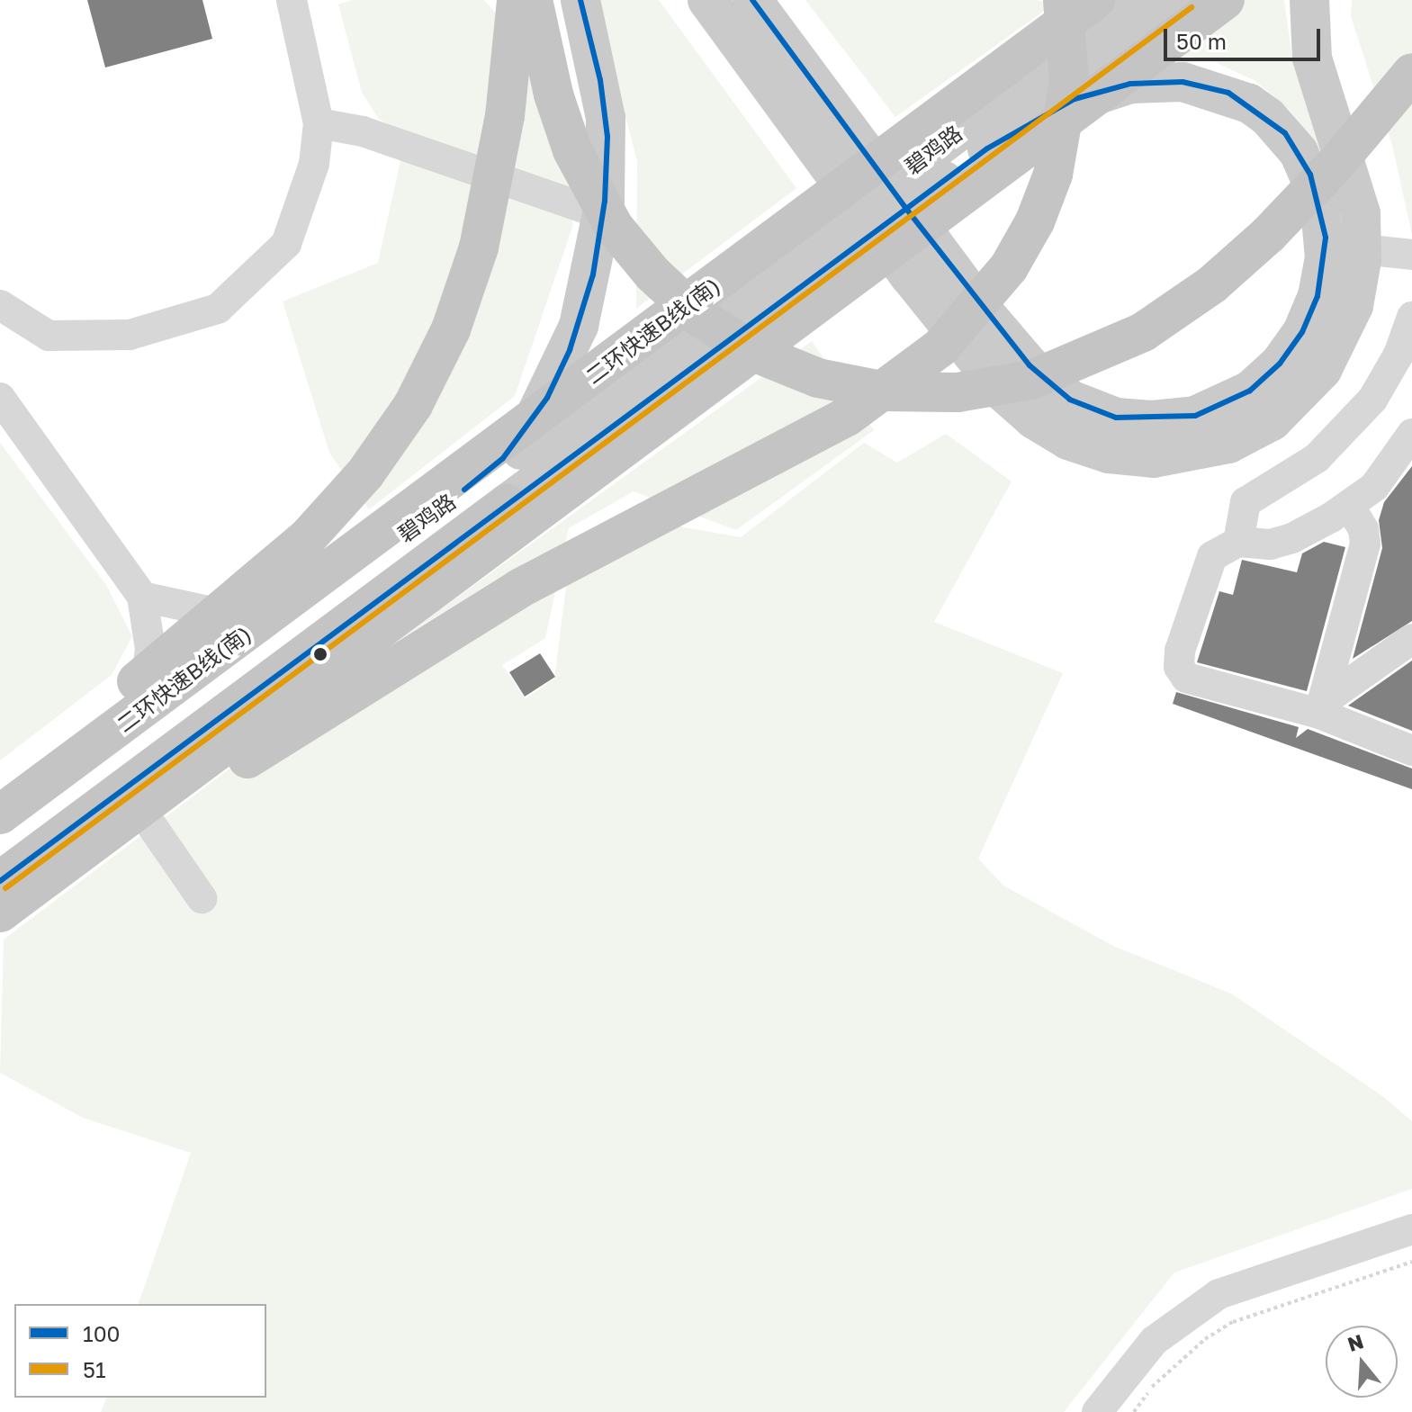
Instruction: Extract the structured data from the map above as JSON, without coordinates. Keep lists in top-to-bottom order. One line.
{"streets":{"highway":["碧鸡路","二环快速B线(南)"]},"lines":["transit line 100","transit line 51"],"legend":["100","51"],"scale_bar":"50 m","north":"top"}
